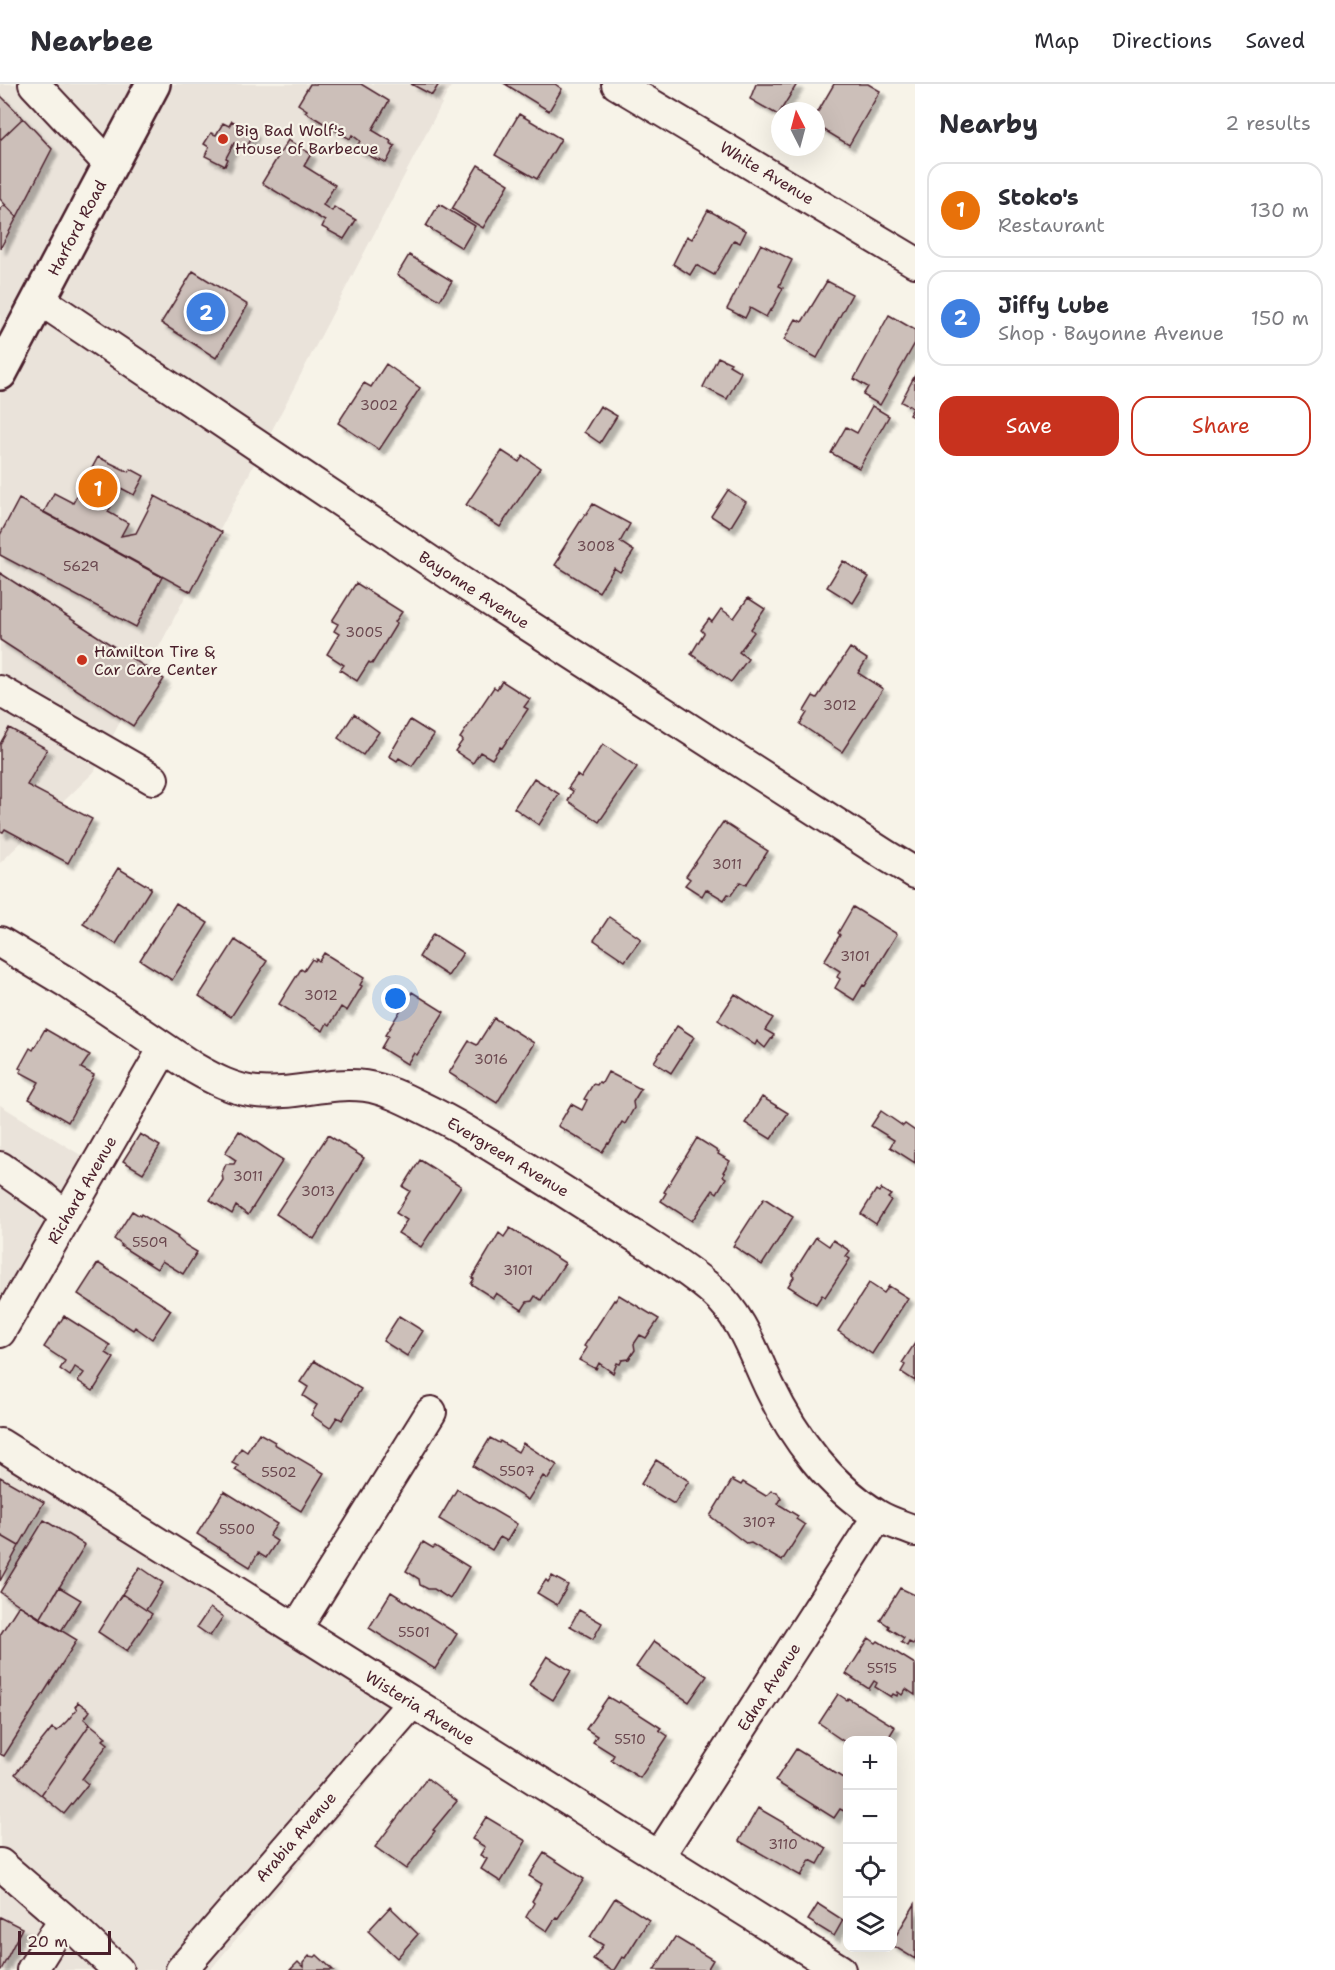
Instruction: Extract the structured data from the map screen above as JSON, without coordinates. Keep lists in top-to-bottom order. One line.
{"streets":{"main road":["Harford Road"],"street":["White Avenue","Bayonne Avenue","Evergreen Avenue","Richard Avenue","Edna Avenue","Wisteria Avenue","Arabia Avenue"]},"crossings":[["Harford Road","Bayonne Avenue"],["Evergreen Avenue","Richard Avenue"],["Evergreen Avenue","Edna Avenue"],["Edna Avenue","Wisteria Avenue"],["Wisteria Avenue","Arabia Avenue"]],"places":["Big Bad Wolf's House of Barbecue","Hamilton Tire & Car Care Center"],"house_numbers":["3002","3008","5629","3005","3012","3011","3101","3012","3016","3011","3013","5509","3101","5507","5502","3107","5500","5501","5515","5510","3110"],"scale_bar":"20 m","north":"top","page":{"header":"Nearbee","nav":["Map","Directions","Saved"],"heading":["Nearby","2 results"],"list":[{"mark":"1","name":"Stoko's","note":"Restaurant","value":"130 m"},{"mark":"2","name":"Jiffy Lube","note":"Shop · Bayonne Avenue","value":"150 m"}],"pins":["2","1"],"buttons":["Save","Share"],"map_buttons":["+","−"],"scale":"20 m"}}
